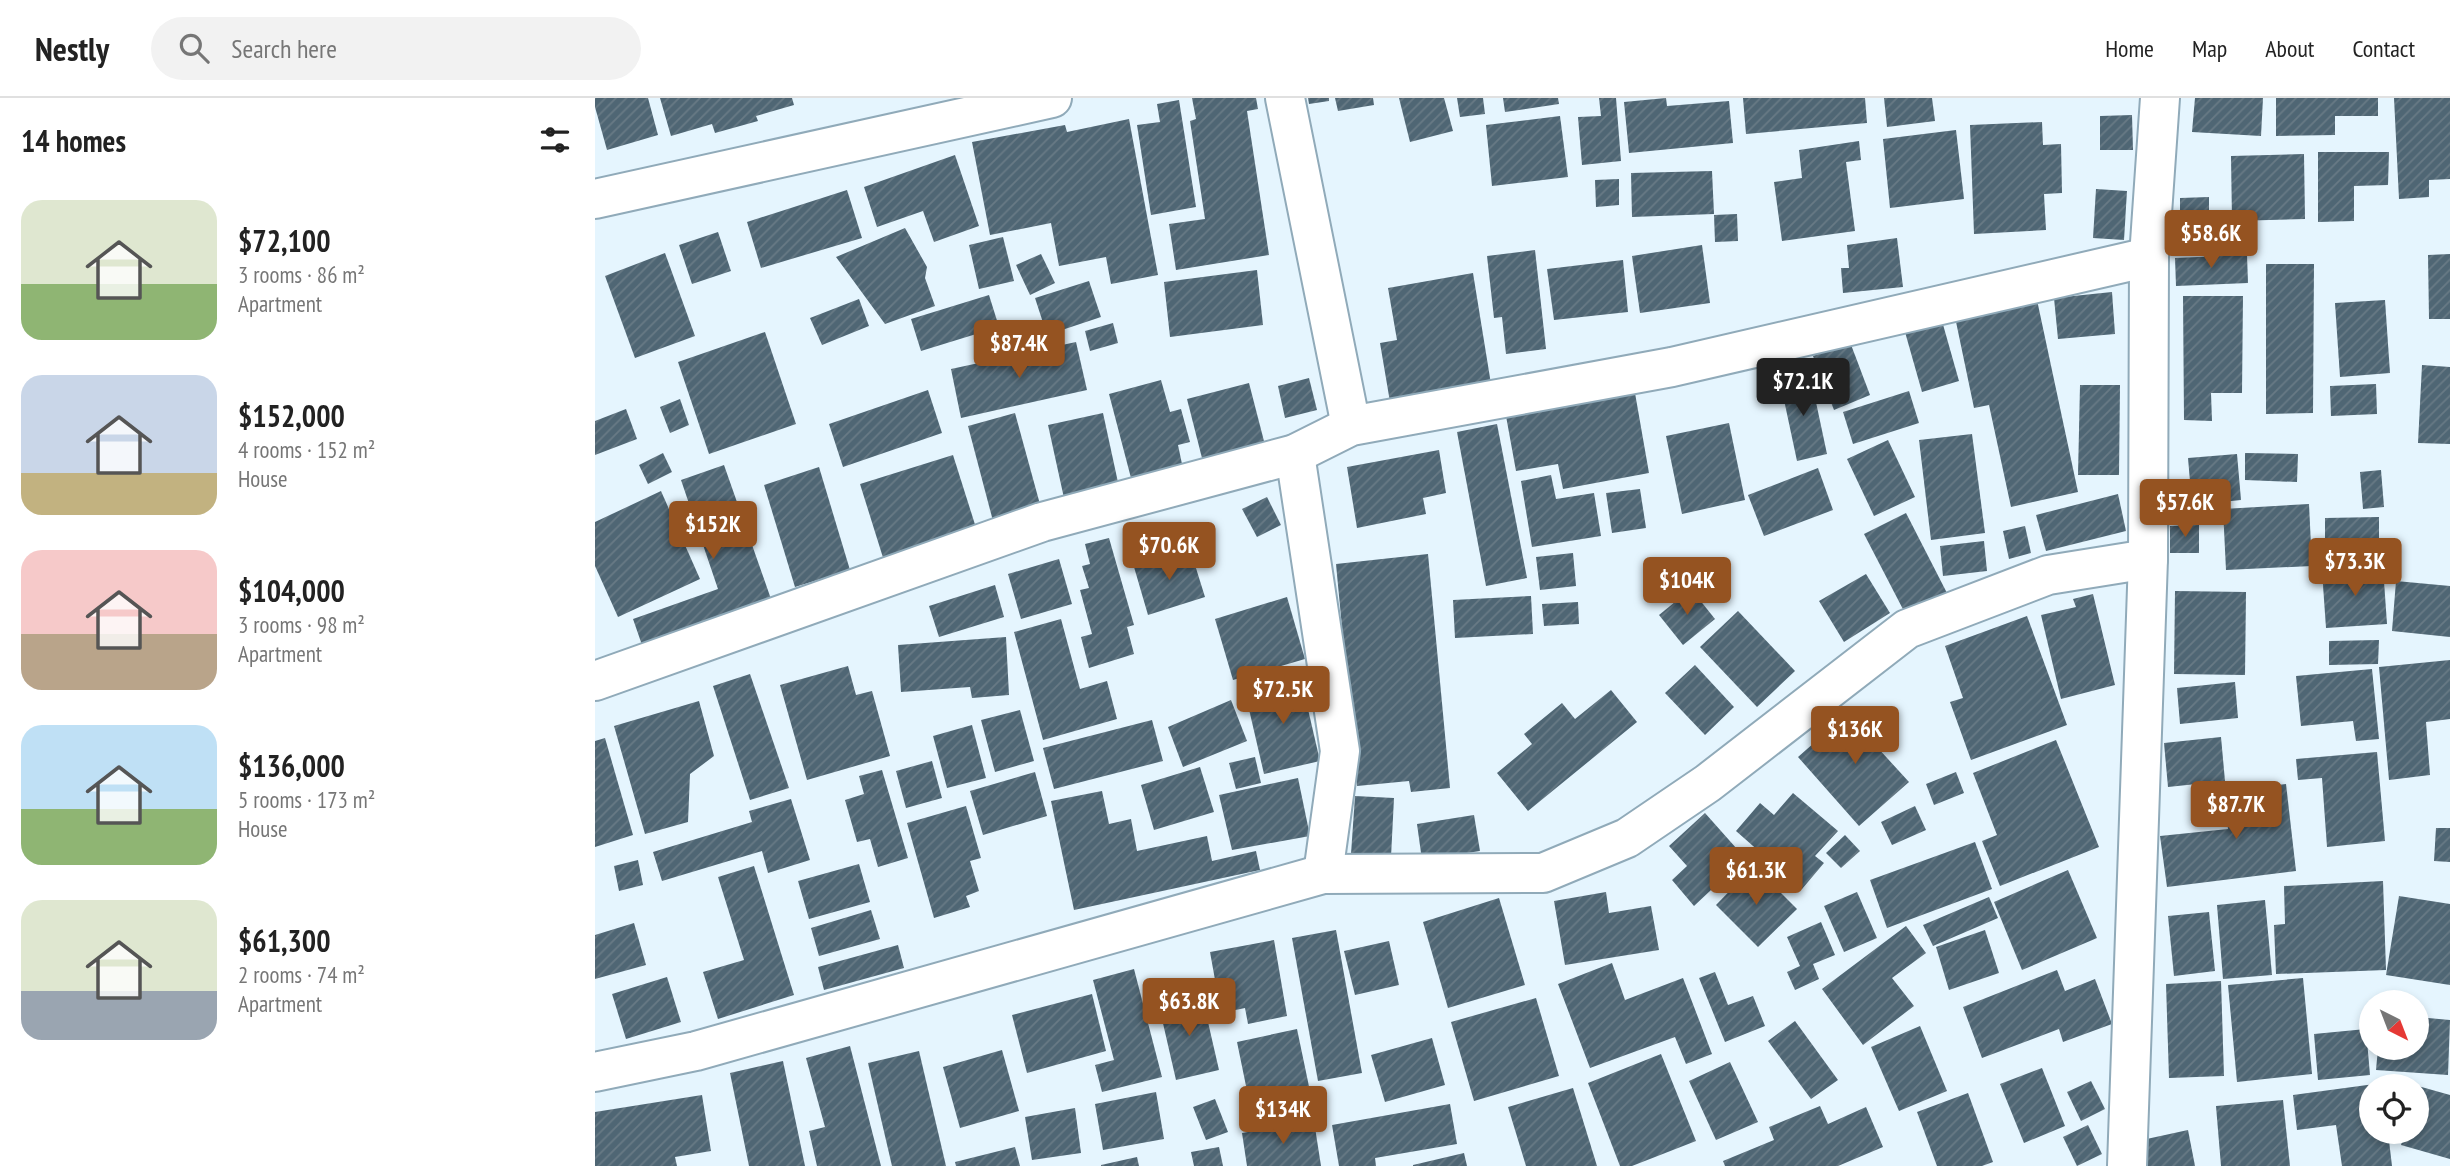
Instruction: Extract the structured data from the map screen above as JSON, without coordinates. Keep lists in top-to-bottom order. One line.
{"north":"bottom right","page":{"header":"Nestly","search":"Search here","nav":["Home","Map","About","Contact"],"heading":"14 homes","list":[{"name":"$72,100","note":"3 rooms · 86 m² · Apartment"},{"name":"$152,000","note":"4 rooms · 152 m² · House"},{"name":"$104,000","note":"3 rooms · 98 m² · Apartment"},{"name":"$136,000","note":"5 rooms · 173 m² · House"},{"name":"$61,300","note":"2 rooms · 74 m² · Apartment"}],"price":["$58.6K","$87.4K","$72.1K","$57.6K","$152K","$70.6K","$73.3K","$104K","$72.5K","$136K","$87.7K","$61.3K","$63.8K","$134K"]}}
